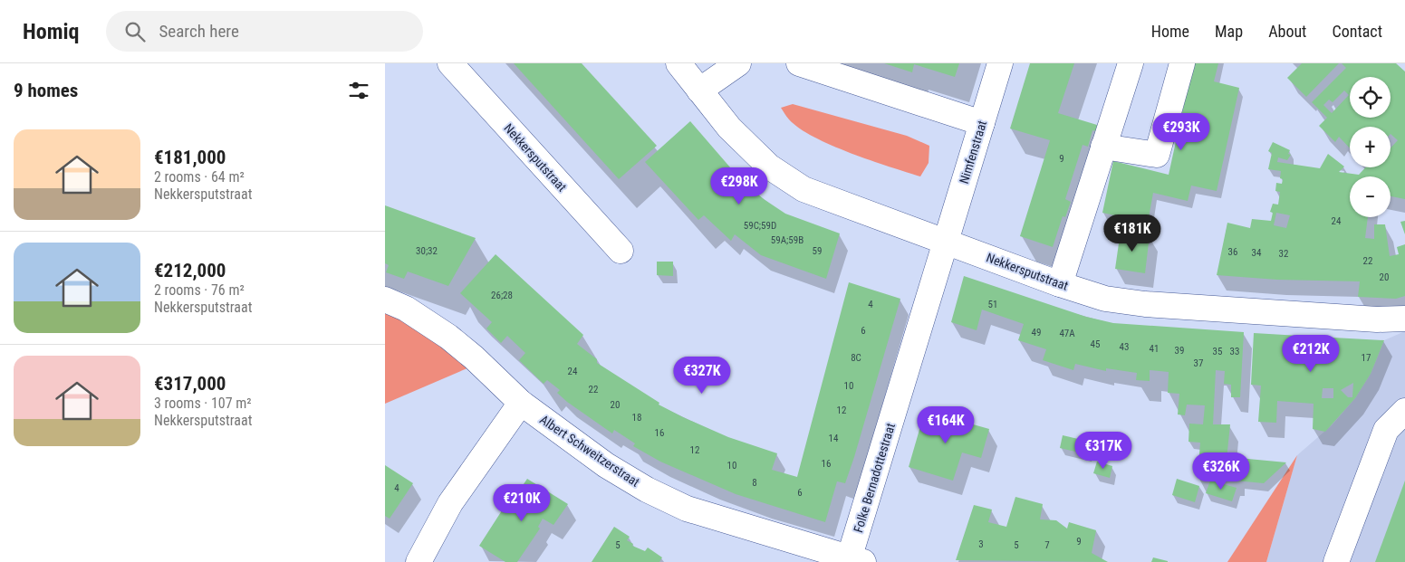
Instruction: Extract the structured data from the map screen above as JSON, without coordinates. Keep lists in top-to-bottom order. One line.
{"streets":{"street":["Nimfenstraat","Nekkersputstraat","Albert Schweitzerstraat","Folke Bernadottestraat"]},"crossings":[["Nimfenstraat","Nekkersputstraat"],["Nimfenstraat","Folke Bernadottestraat"],["Nekkersputstraat","Folke Bernadottestraat"],["Albert Schweitzerstraat","Folke Bernadottestraat"]],"house_numbers":["9","24","59C;59D","59A;59B","30;32","59","36","34","32","22","20","26;28","4","51","6","49","47A","45","43","41","39","35","33","8C","17","37","24","10","22","20","12","18","16","14","12","16","10","8","4","6","9","3","5","5","7"],"page":{"header":"Homiq","search":"Search here","nav":["Home","Map","About","Contact"],"heading":"9 homes","map_buttons":["+","−"],"price":["€293K","€298K","€181K","€212K","€327K","€164K","€317K","€326K","€210K"],"list":[{"name":"€181,000","note":"2 rooms · 64 m² · Nekkersputstraat"},{"name":"€212,000","note":"2 rooms · 76 m² · Nekkersputstraat"},{"name":"€317,000","note":"3 rooms · 107 m² · Nekkersputstraat"}]}}
